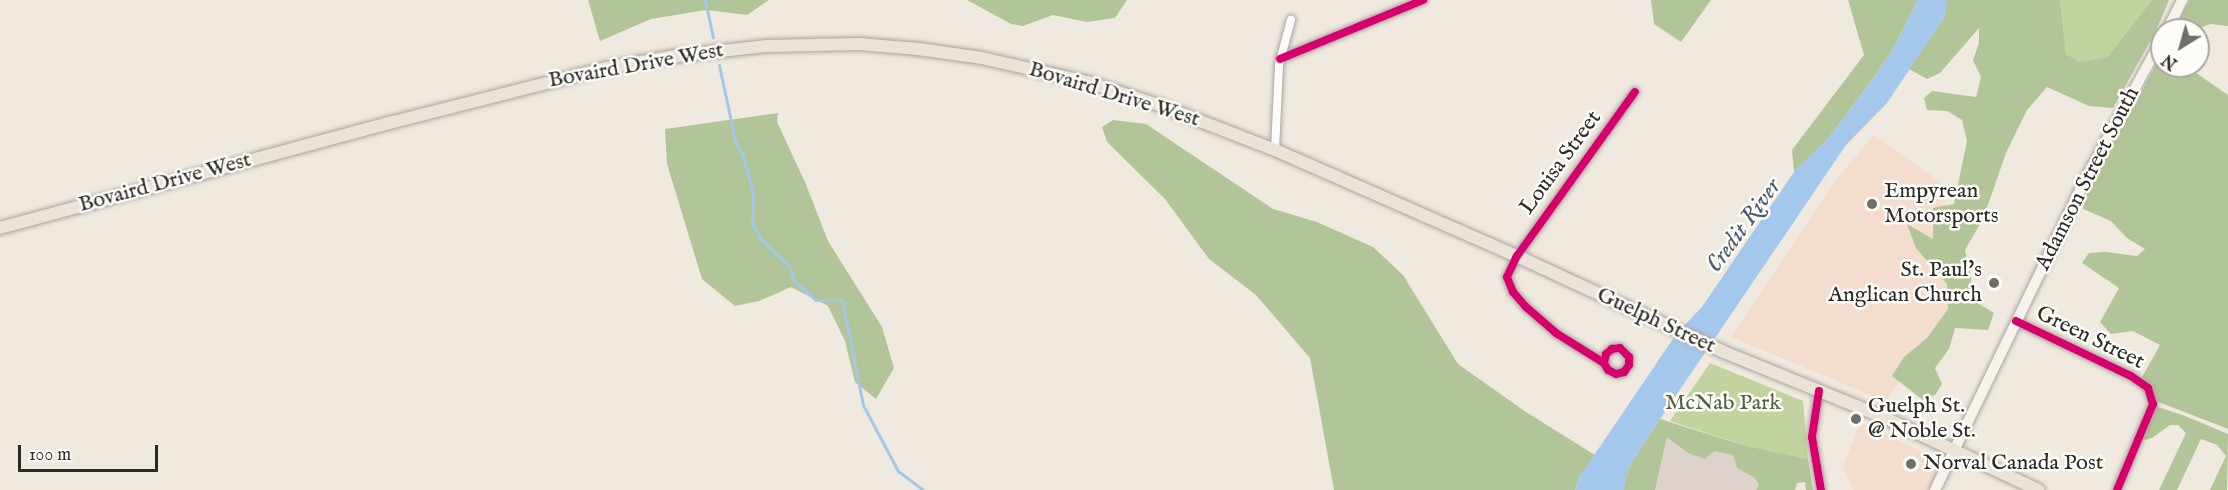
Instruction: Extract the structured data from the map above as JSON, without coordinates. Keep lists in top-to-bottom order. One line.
{"streets":{"main road":["Bovaird Drive West","Adamson Street South","Guelph Street"],"street":["Louisa Street","Green Street"]},"crossings":[["Bovaird Drive West","Guelph Street"],["Louisa Street","Guelph Street"],["Adamson Street South","Guelph Street"],["Adamson Street South","Green Street"]],"water":["Credit River"],"parks":["McNab Park"],"places":["Empyrean Motorsports","St. Paul's Anglican Church","Guelph St. @ Noble St.","Norval Canada Post"],"scale_bar":"100 m","north":"bottom left"}
